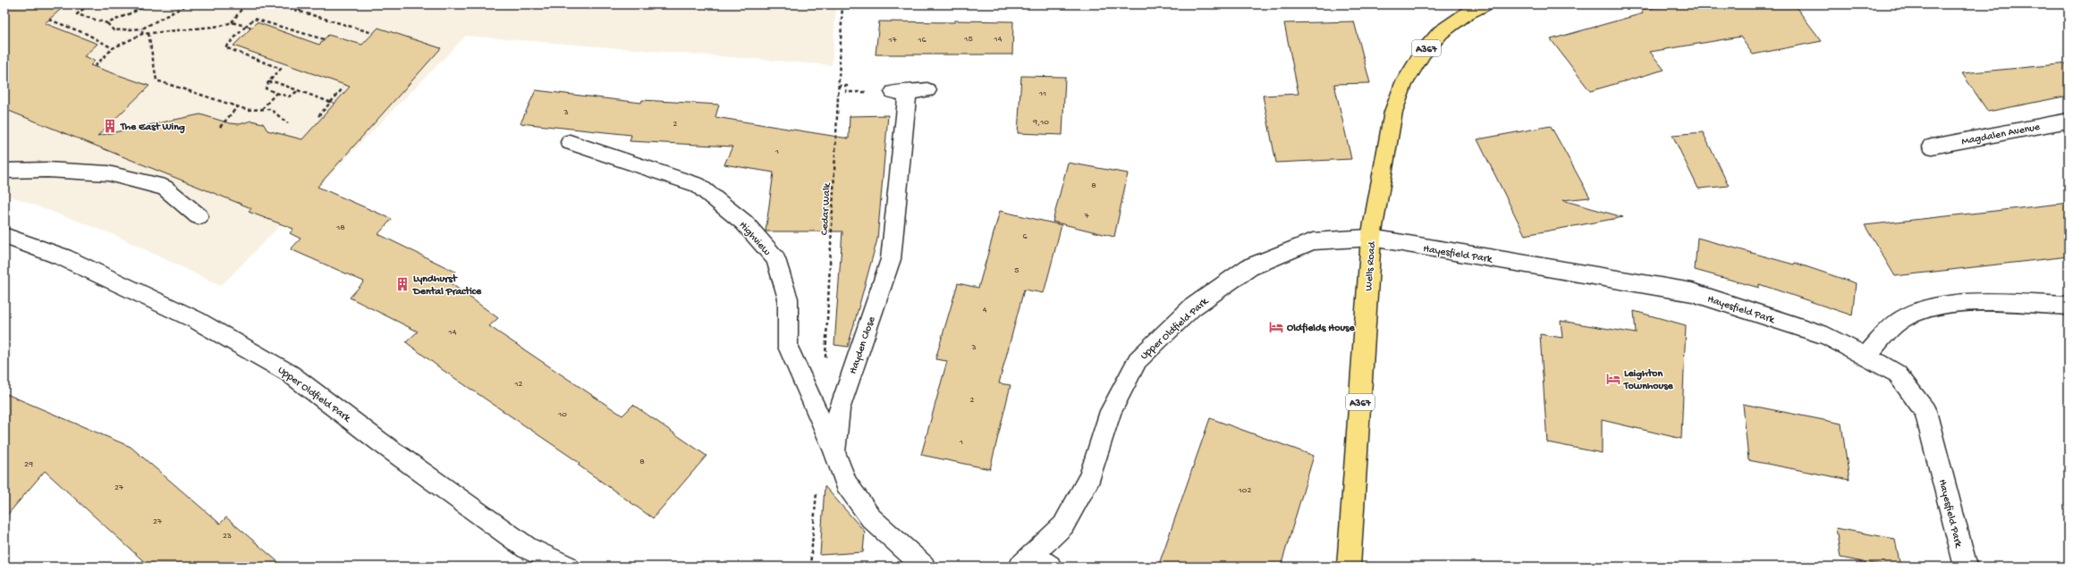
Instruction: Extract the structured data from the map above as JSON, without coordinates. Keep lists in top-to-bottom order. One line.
{"streets":{"main road":["A367","Wells Road"],"street":["Magdalen Avenue","Highview","Hayesfield Park","Upper Oldfield Park","Hayden Close"],"path":["Cedar Walk"]},"crossings":[["Highview","Hayden Close"],["Hayesfield Park","Wells Road"],["Hayesfield Park","Upper Oldfield Park"],["Wells Road","Upper Oldfield Park"]],"places":{"building":["The East Wing","Lyndhurst Dental Practice"],"hotel":["Oldfields House","Leighton Townhouse"]},"house_numbers":["15","14","17","16","11","3","9,10","2","1","8","7","18","6","5","4","14","3","12","2","10","1","8","29","27","102","27","23"]}
